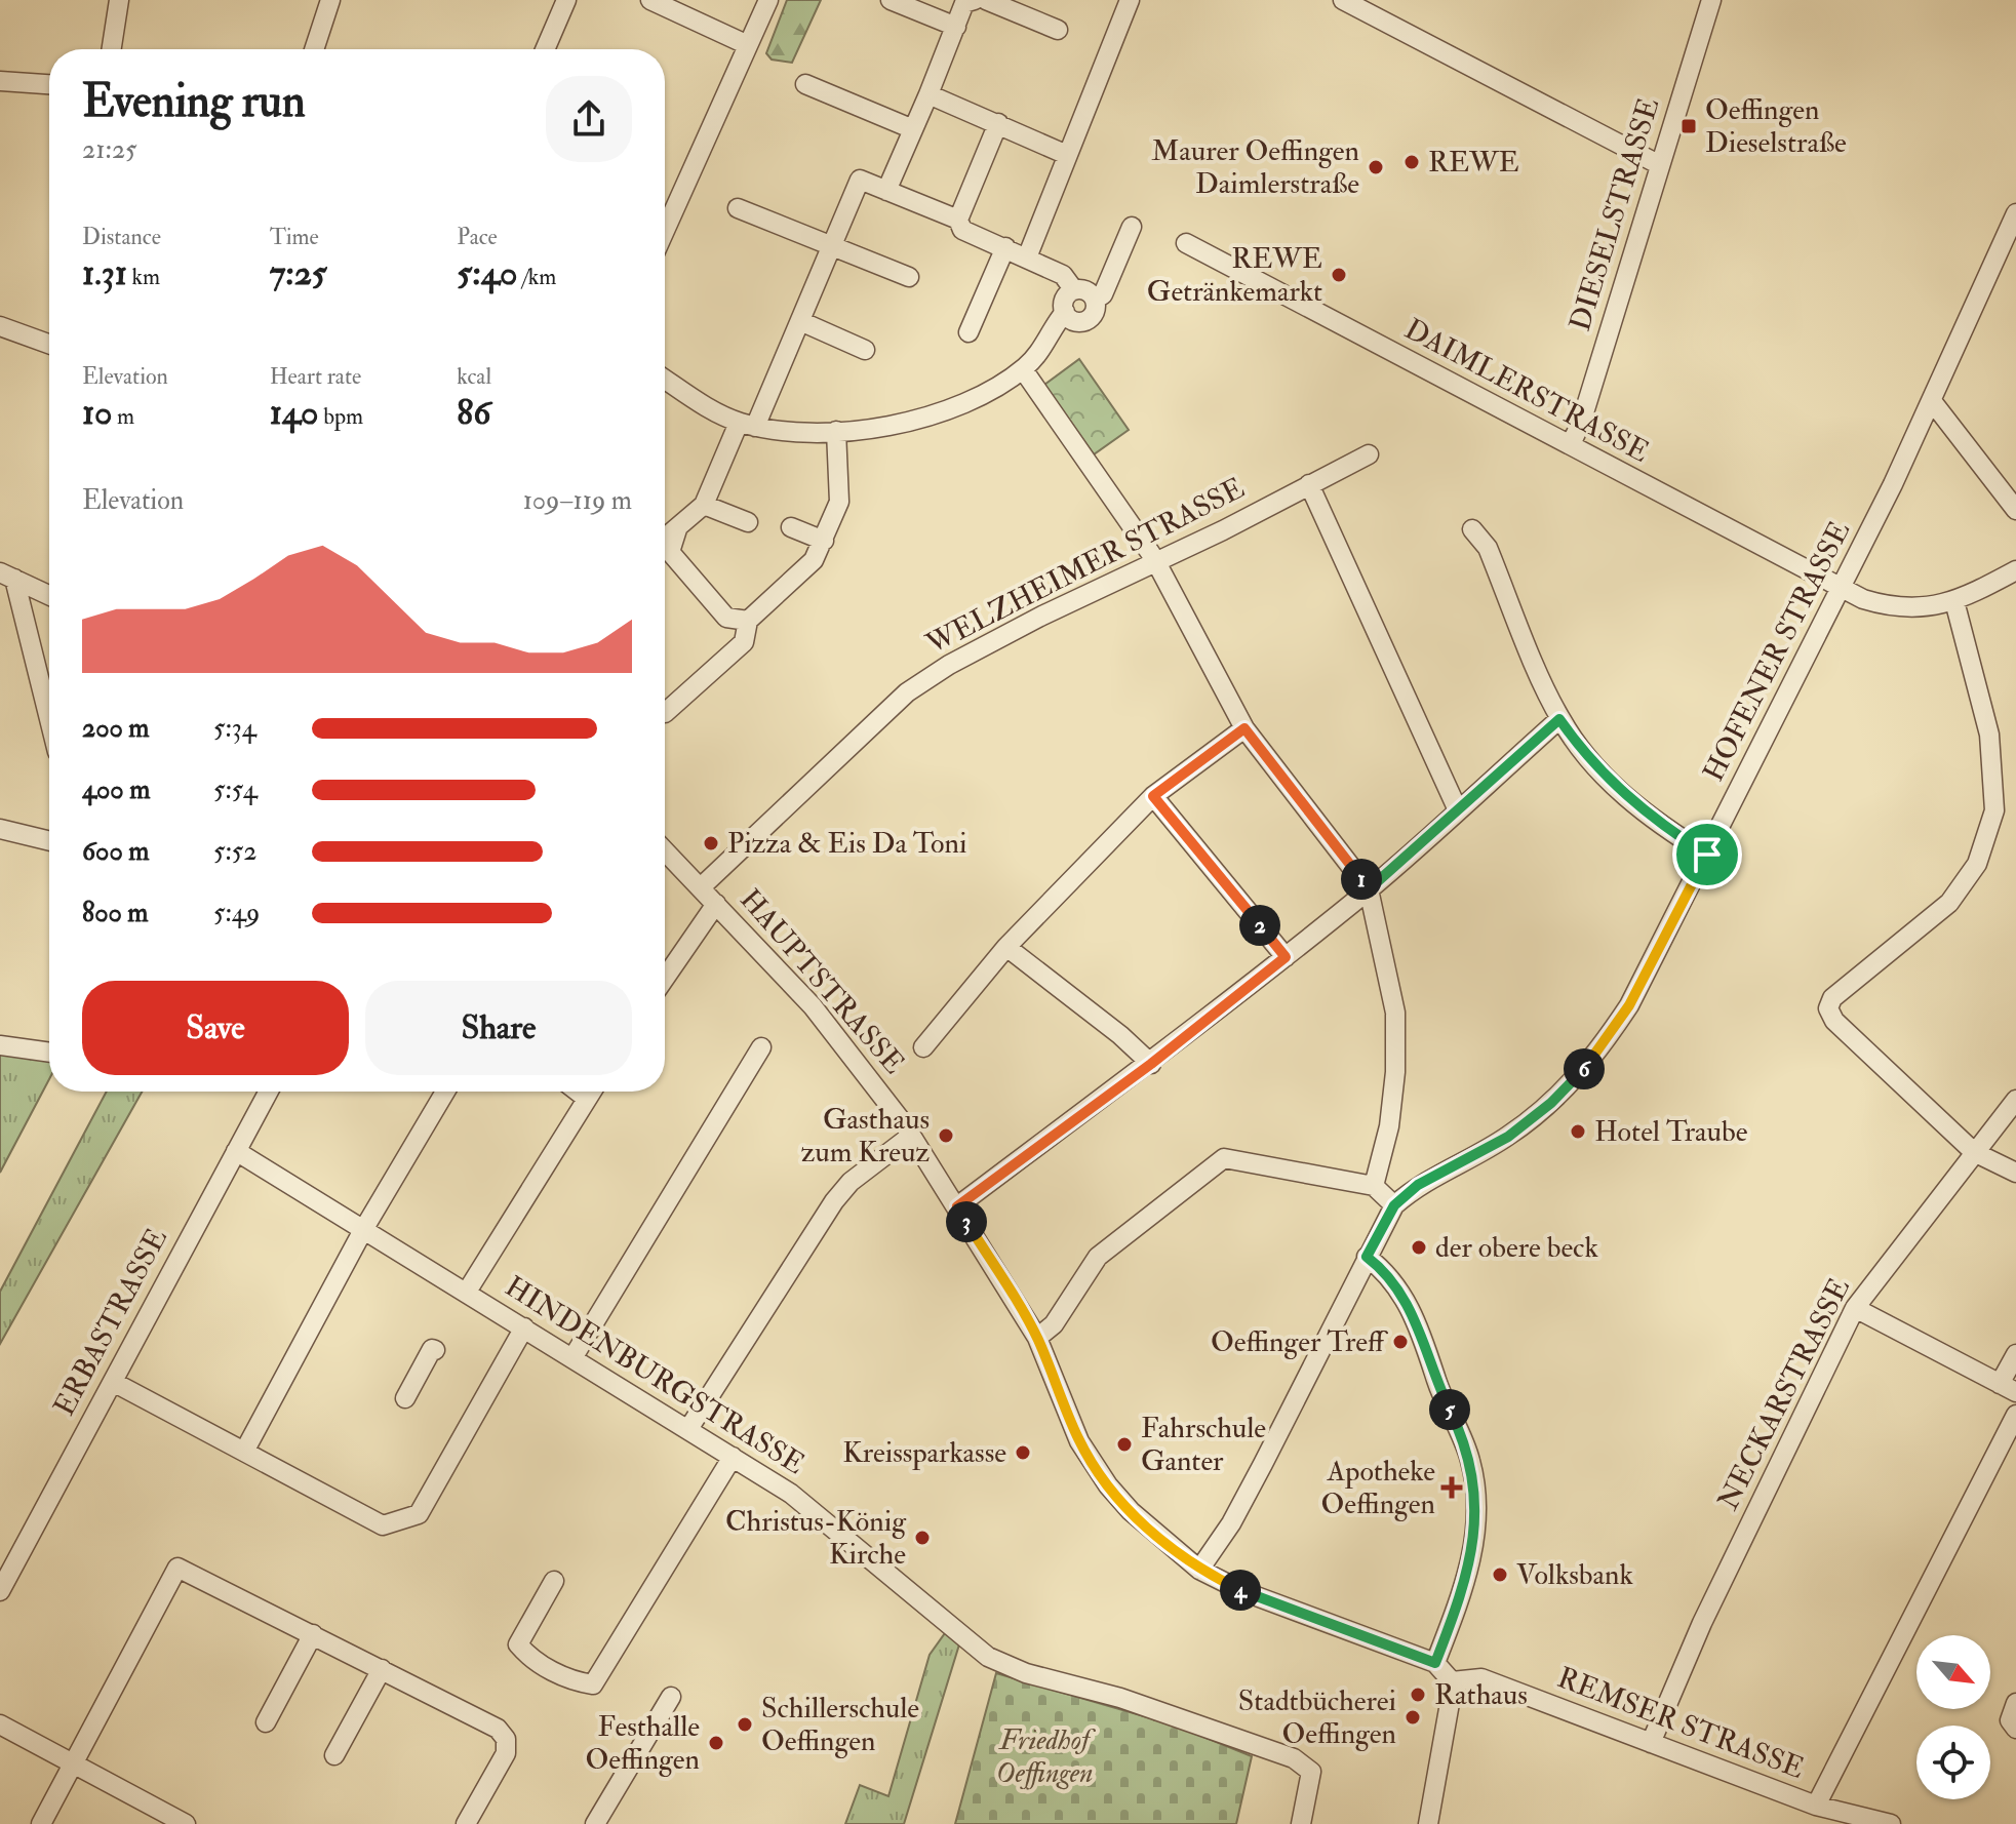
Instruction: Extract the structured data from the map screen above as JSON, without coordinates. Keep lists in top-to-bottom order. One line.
{"streets":{"street":["DIESELSTRASSE","DAIMLERSTRASSE","WELZHEIMER STRASSE","HOFENER STRASSE","HAUPTSTRASSE","ERBASTRASSE","HINDENBURGSTRASSE","NECKARSTRASSE","REMSER STRASSE"]},"crossings":[["DIESELSTRASSE","DAIMLERSTRASSE"],["DAIMLERSTRASSE","HOFENER STRASSE"],["WELZHEIMER STRASSE","HAUPTSTRASSE"],["ERBASTRASSE","HINDENBURGSTRASSE"],["NECKARSTRASSE","REMSER STRASSE"]],"parks":["Friedhof Oeffingen"],"places":{"transit":["Oeffingen Dieselstraße"],"other":["REWE","Maurer Oeffingen Daimlerstraße","REWE Getränkemarkt","Pizza & Eis Da Toni","Hotel Traube","Gasthaus zum Kreuz","der obere beck","Oeffinger Treff","Fahrschule Ganter","Kreissparkasse","Christus-König Kirche","Volksbank","Rathaus","Stadtbücherei Oeffingen","Schillerschule Oeffingen","Festhalle Oeffingen"],"health":["Apotheke Oeffingen"]},"north":"bottom right","page":{"heading":["Evening run","21:25"],"stats":[["Distance","1.31 km"],["Time","7:25"],["Pace","5:40 /km"],["Elevation","10 m"],["Heart rate","140 bpm"],["kcal","86"]],"chart":["Elevation","109–119 m"],"list":[{"name":"200 m","note":"5:34"},{"name":"400 m","note":"5:54"},{"name":"600 m","note":"5:52"},{"name":"800 m","note":"5:49"}],"pins":["1","2","6","3","5","4"],"buttons":["Save","Share"]}}
